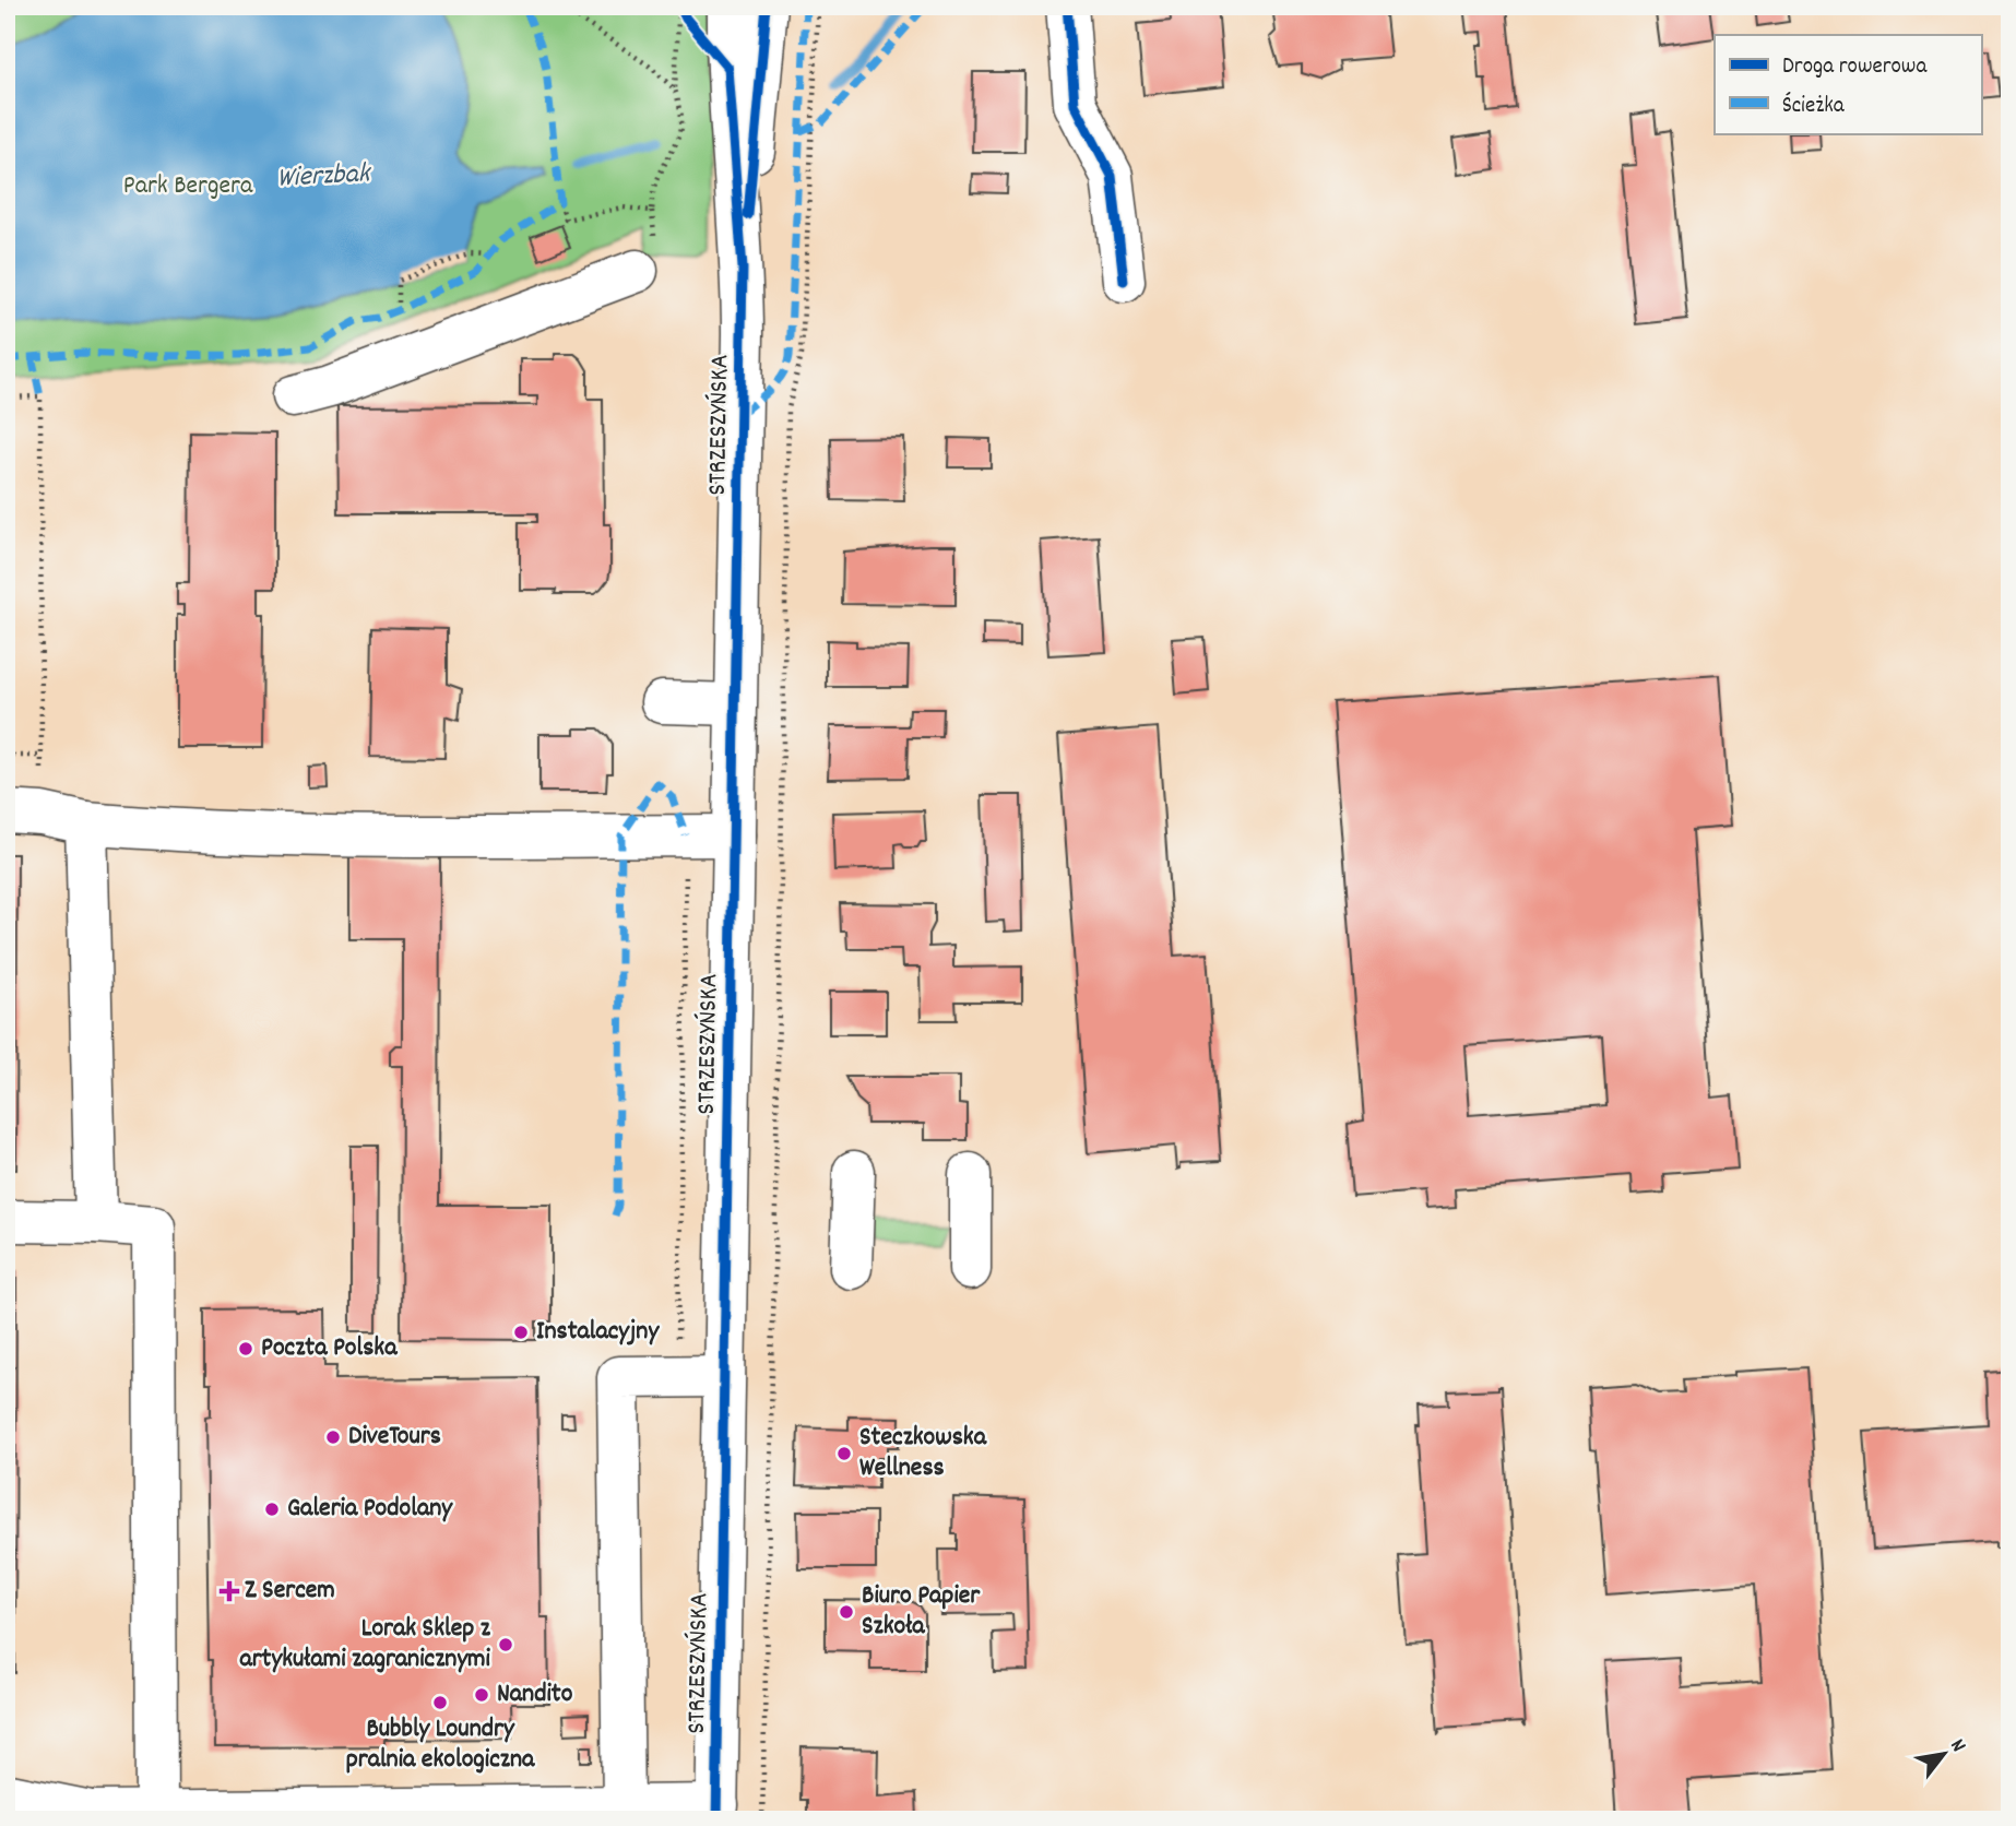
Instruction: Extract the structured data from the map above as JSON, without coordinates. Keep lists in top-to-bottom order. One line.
{"streets":{"street":["STRZESZYŃSKA"]},"water":["Wierzbak"],"parks":["Park Bergera"],"places":{"other":["Instalacyjny","Poczta Polska","DiveTours","Steczkowska Wellness","Galeria Podolany","Biuro Papier Szkoła","Lorak Sklep z artykułami zagranicznymi","Nandito","Bubbly Loundry pralnia ekologiczna"],"health":["Z Sercem"]},"legend":["Droga rowerowa","Ścieżka"],"north":"top right"}
